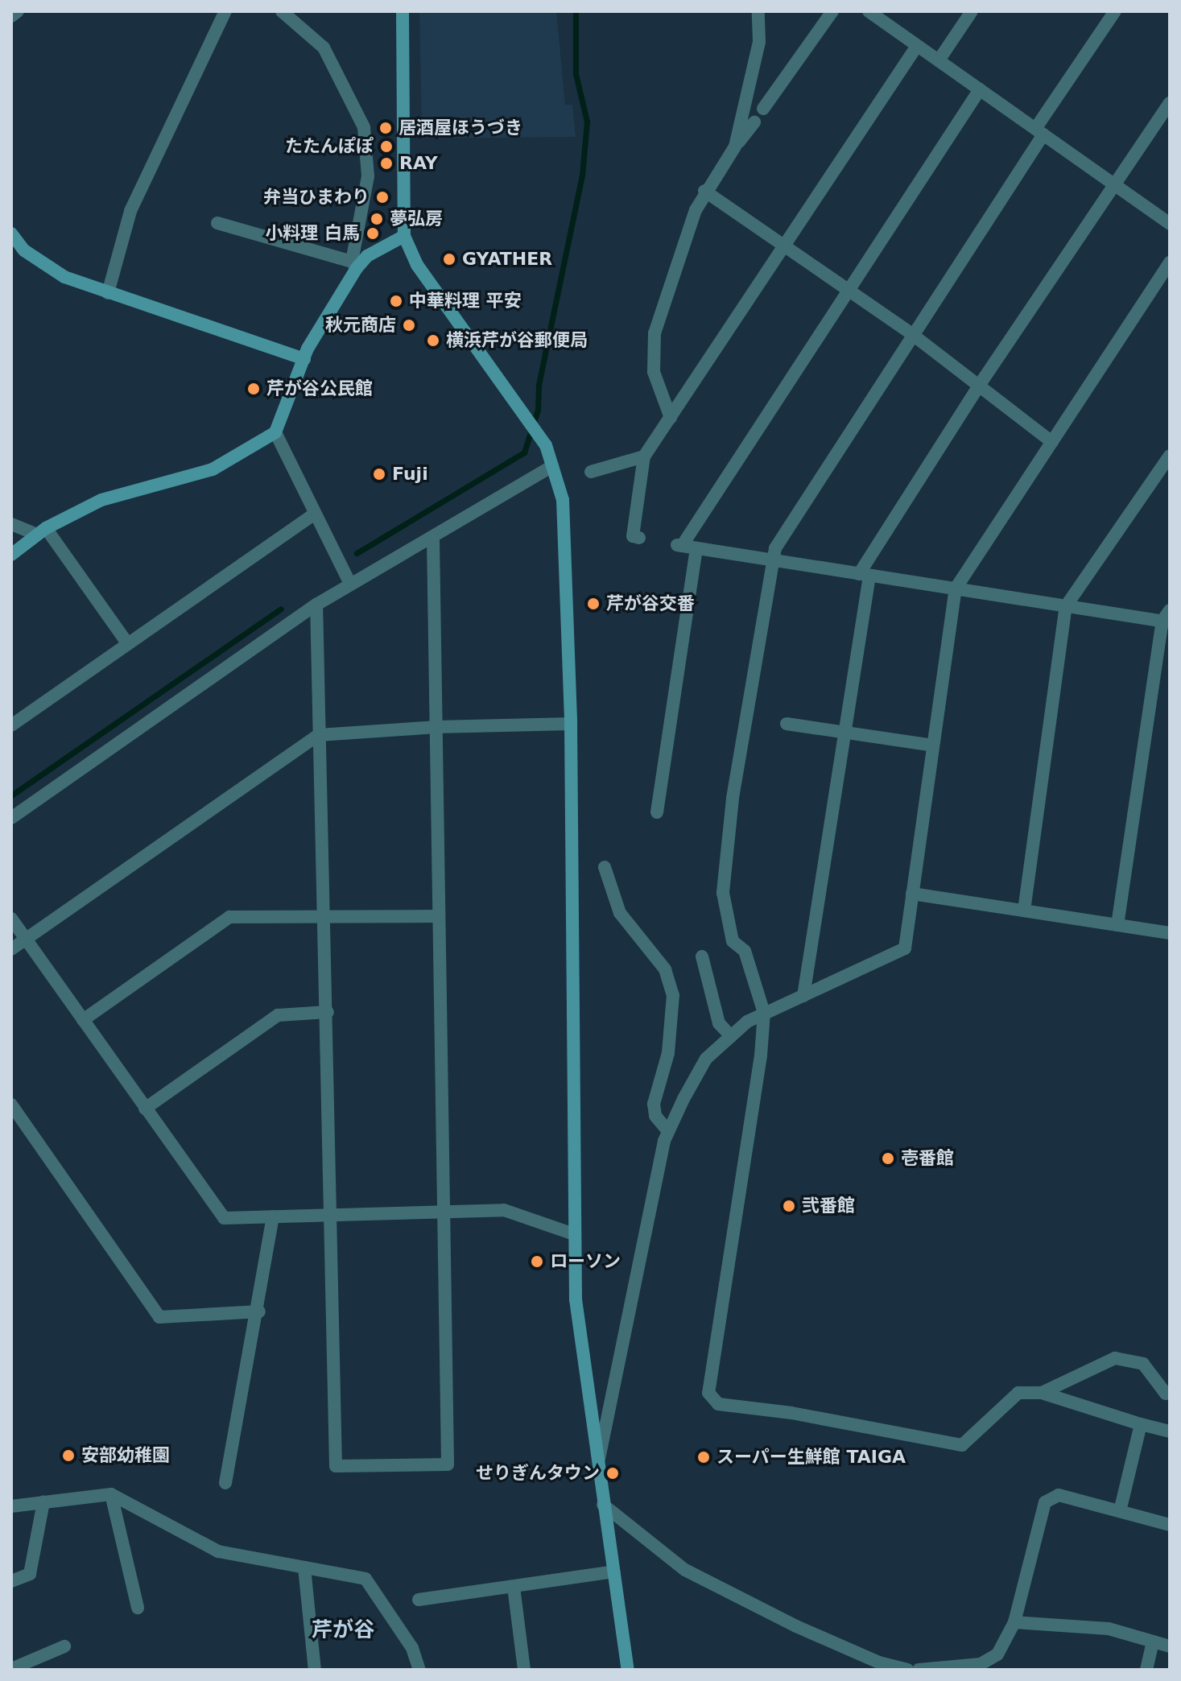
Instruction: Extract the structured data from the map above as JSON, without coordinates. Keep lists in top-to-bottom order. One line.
{"districts":["芹が谷"],"places":["居酒屋ほうづき","たたんぽぽ","RAY","弁当ひまわり","夢弘房","小料理 白馬","GYATHER","中華料理 平安","秋元商店","横浜芹が谷郵便局","芹が谷公民館","Fuji","芹が谷交番","壱番館","弐番館","ローソン","安部幼稚園","スーパー生鮮館 TAIGA","せりぎんタウン"]}
